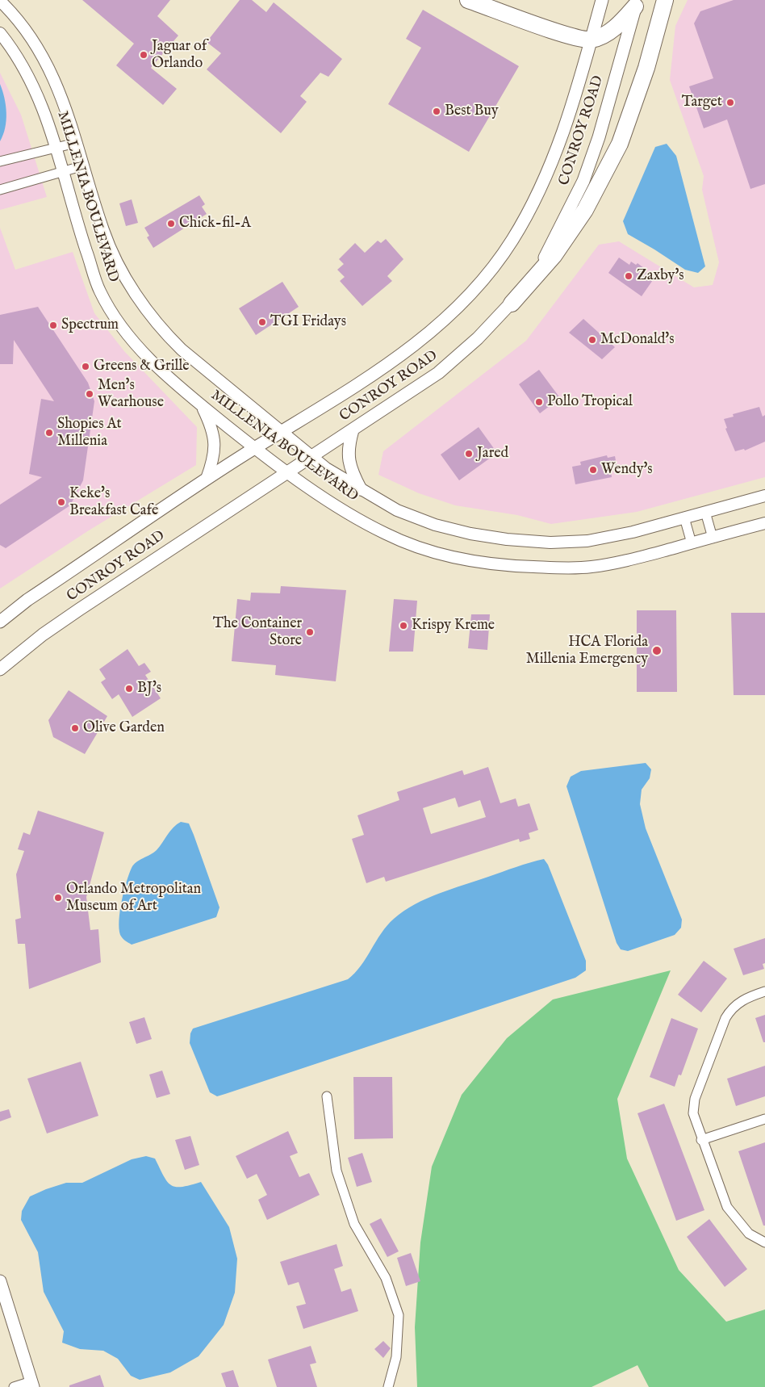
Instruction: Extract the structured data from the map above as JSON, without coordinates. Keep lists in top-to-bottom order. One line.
{"streets":{"main road":["CONROY ROAD"],"street":["MILLENIA BOULEVARD"]},"crossings":[["CONROY ROAD","MILLENIA BOULEVARD"]],"places":["Jaguar of Orlando","Target","Best Buy","Chick-fil-A","Zaxby's","TGI Fridays","Spectrum","McDonald's","Greens & Grille","Men's Wearhouse","Pollo Tropical","Shopies At Millenia","Jared","Wendy's","Keke's Breakfast Cafe","Krispy Kreme","The Container Store","HCA Florida Millenia Emergency","BJ's","Olive Garden","Orlando Metropolitan Museum of Art"]}
